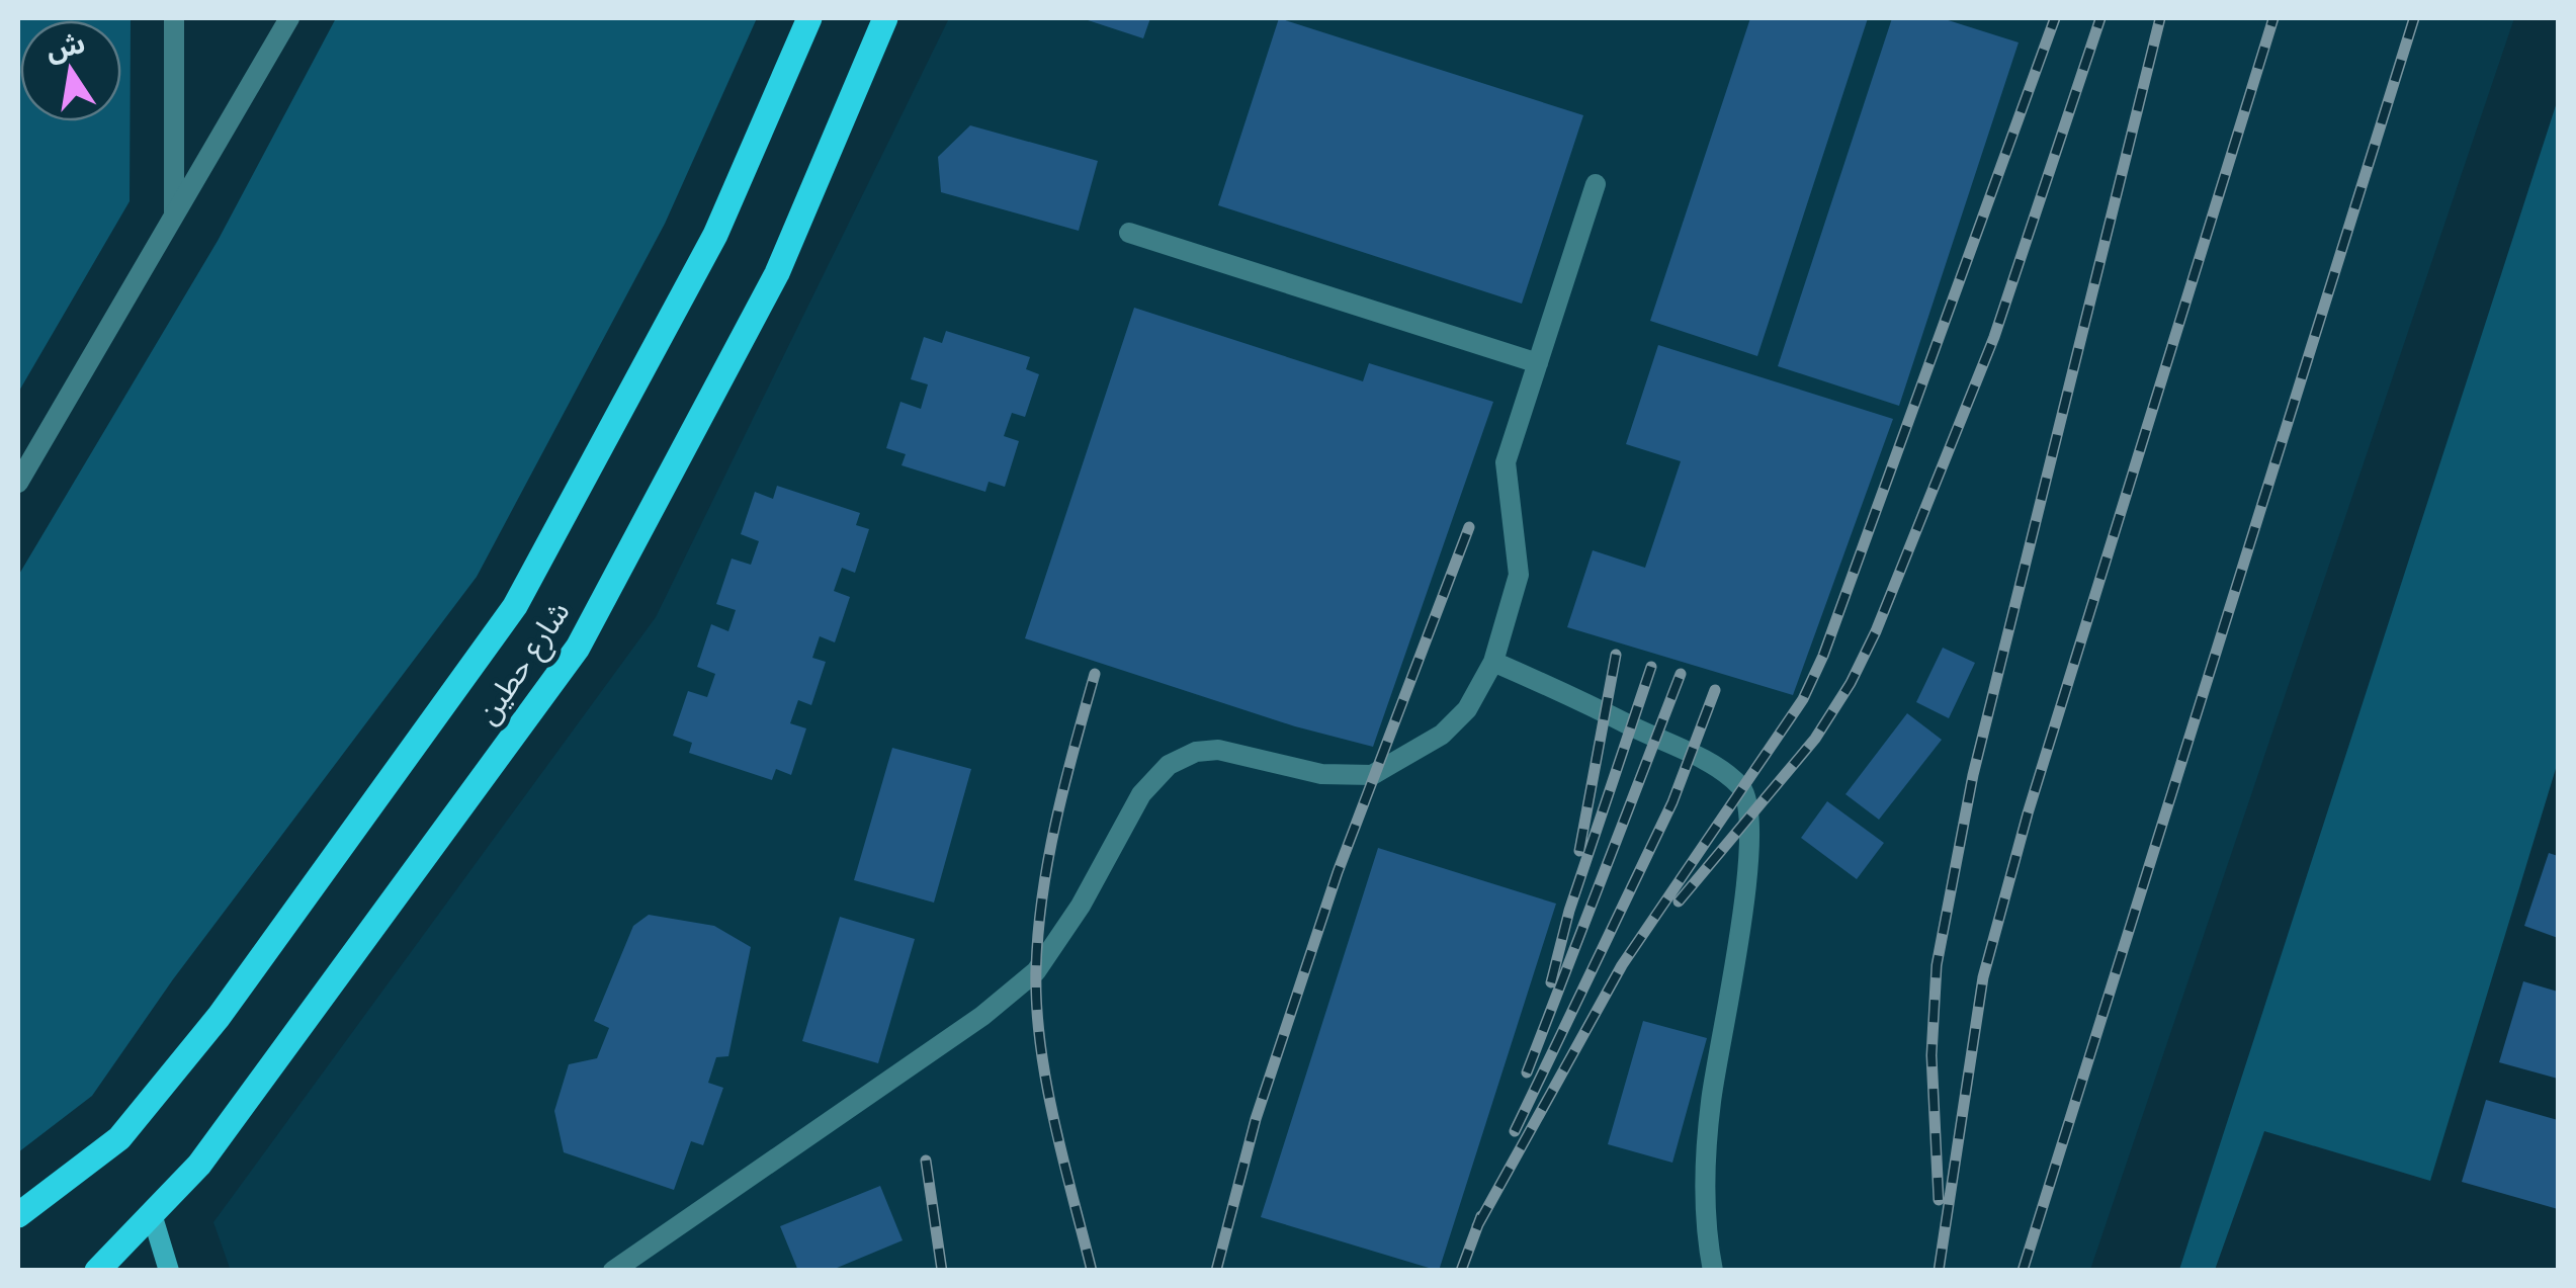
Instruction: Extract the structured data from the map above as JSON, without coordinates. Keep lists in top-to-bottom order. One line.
{"streets":{"main road":["شارع حطين"]},"north":"top"}
